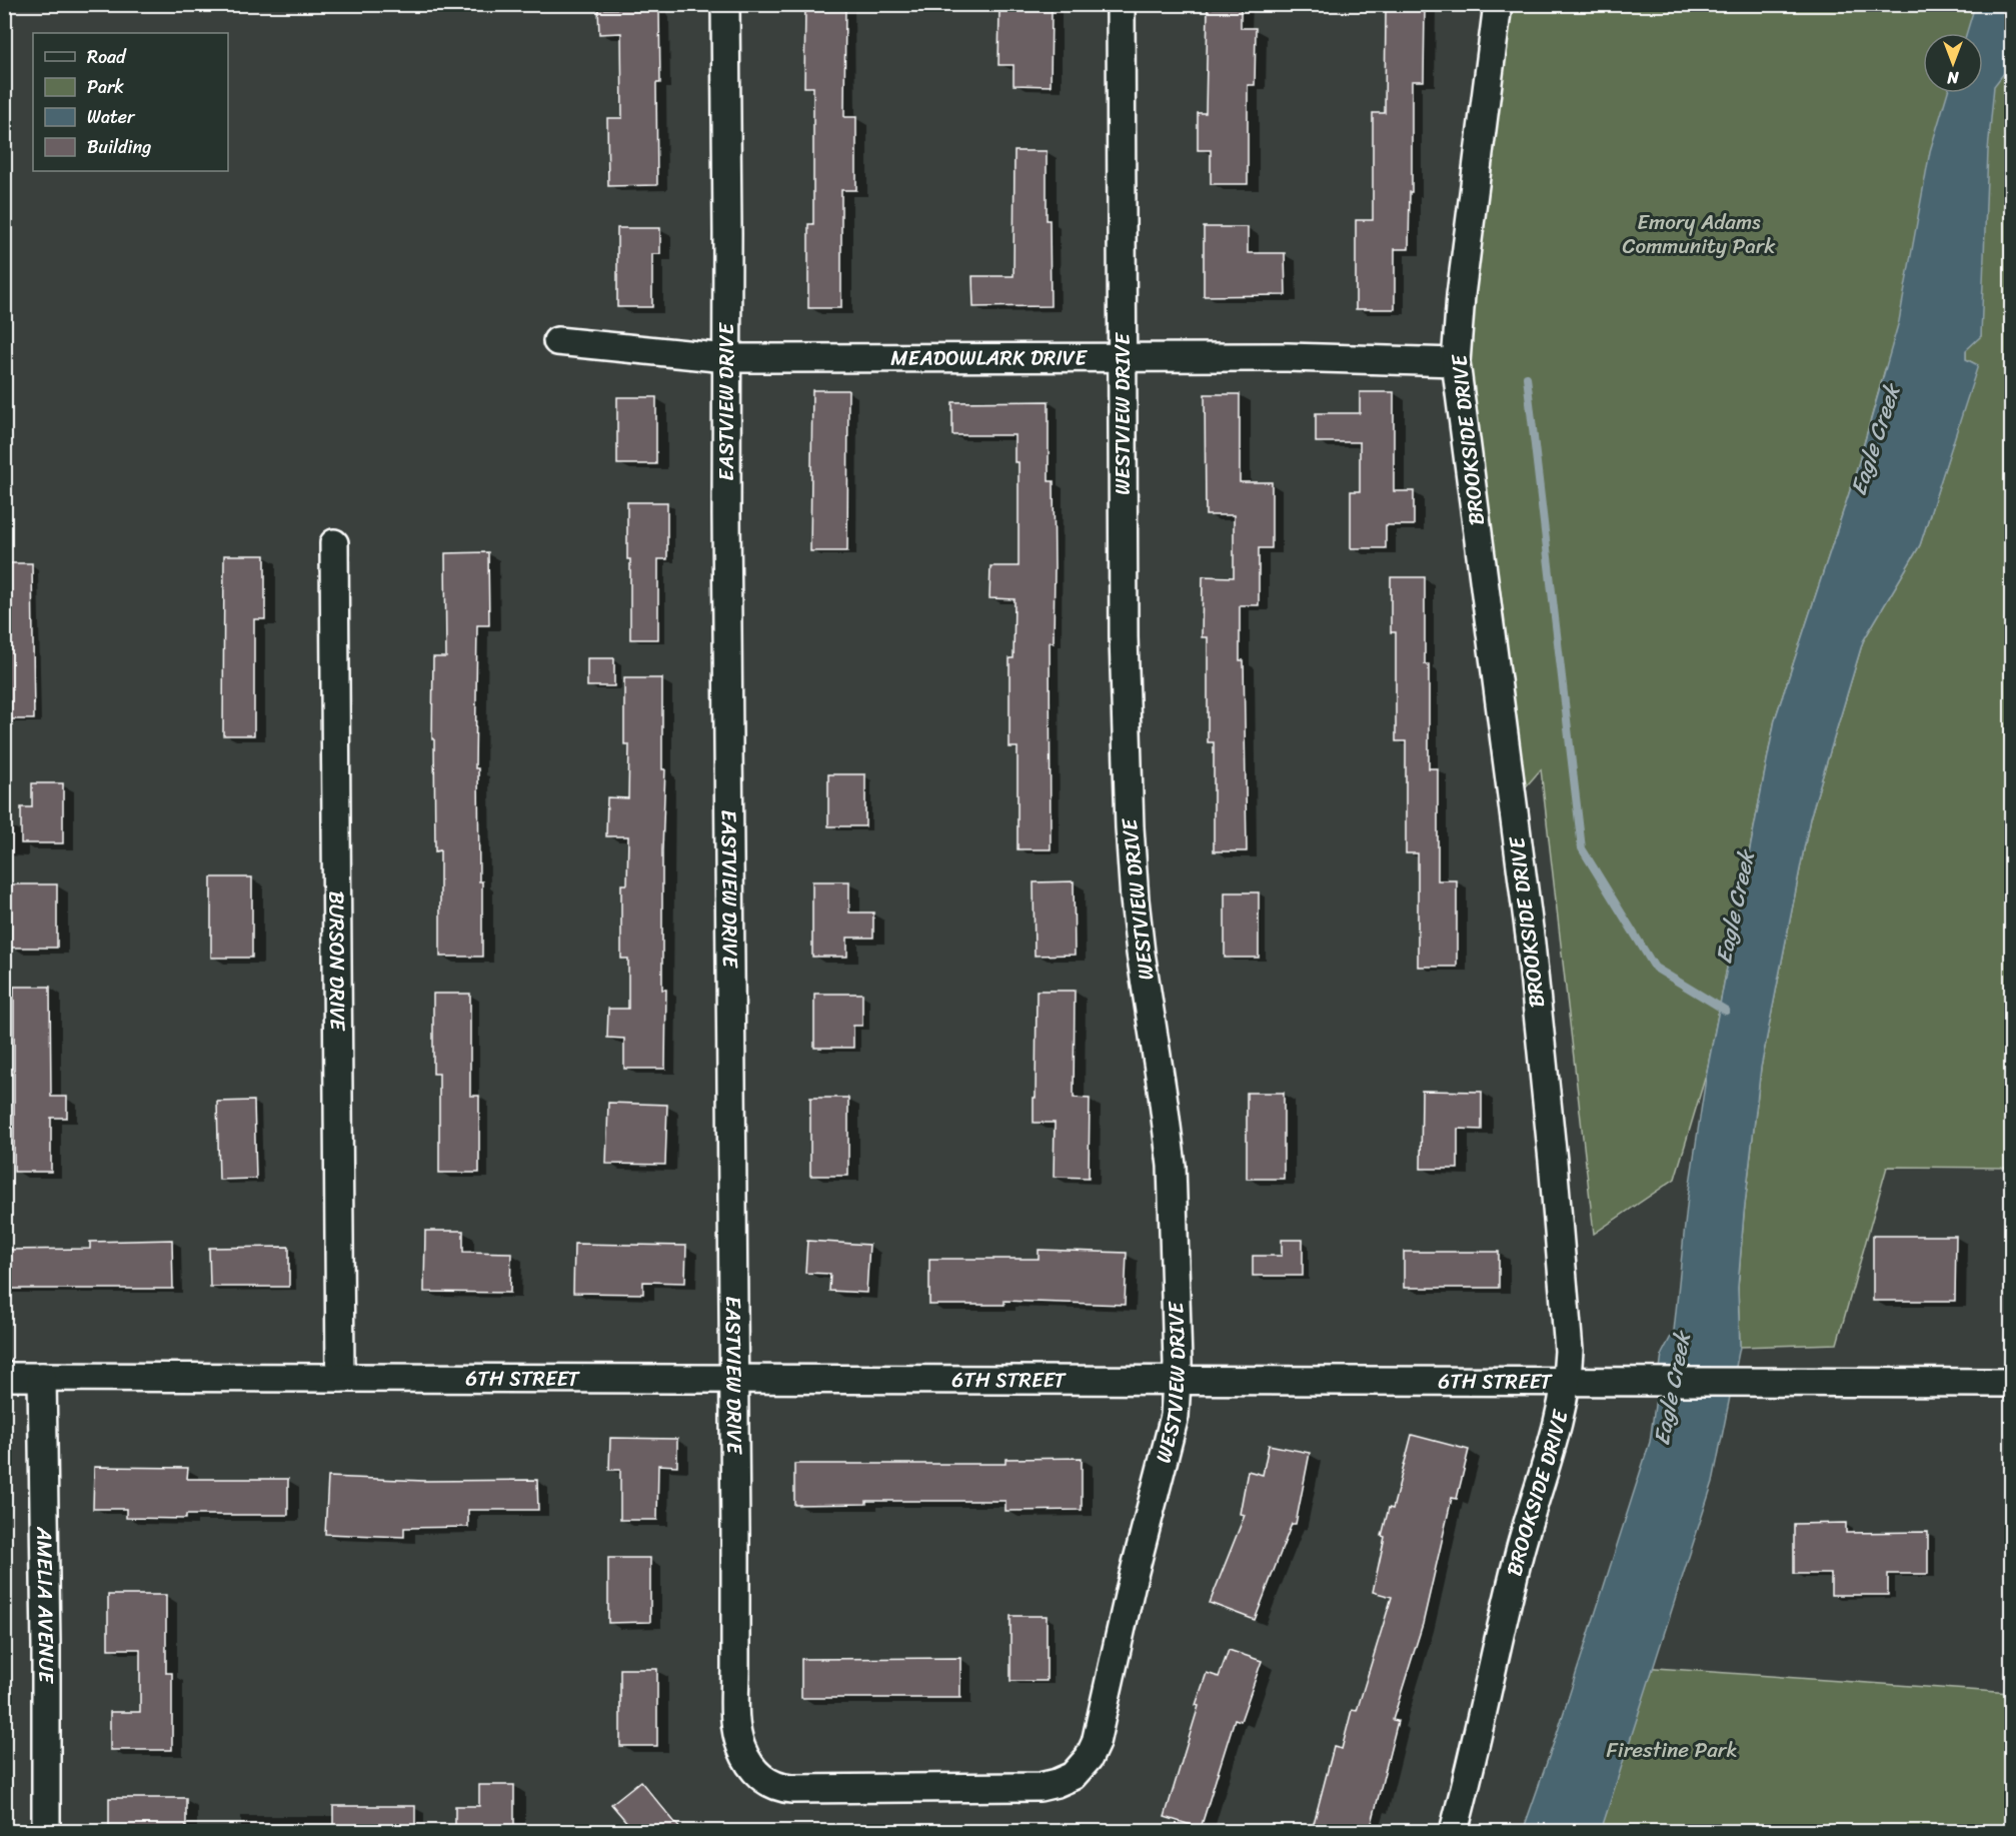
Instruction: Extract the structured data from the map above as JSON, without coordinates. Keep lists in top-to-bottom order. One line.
{"streets":{"street":["MEADOWLARK DRIVE","EASTVIEW DRIVE","WESTVIEW DRIVE","BROOKSIDE DRIVE","BURSON DRIVE","6TH STREET","AMELIA AVENUE"]},"crossings":[["MEADOWLARK DRIVE","EASTVIEW DRIVE"],["MEADOWLARK DRIVE","WESTVIEW DRIVE"],["MEADOWLARK DRIVE","BROOKSIDE DRIVE"],["EASTVIEW DRIVE","WESTVIEW DRIVE"],["EASTVIEW DRIVE","6TH STREET"],["WESTVIEW DRIVE","6TH STREET"],["BROOKSIDE DRIVE","6TH STREET"],["BURSON DRIVE","6TH STREET"],["6TH STREET","AMELIA AVENUE"]],"water":["Eagle Creek"],"parks":["Emory Adams Community Park","Firestine Park"],"legend":["Road","Park","Water","Building"],"north":"bottom"}
